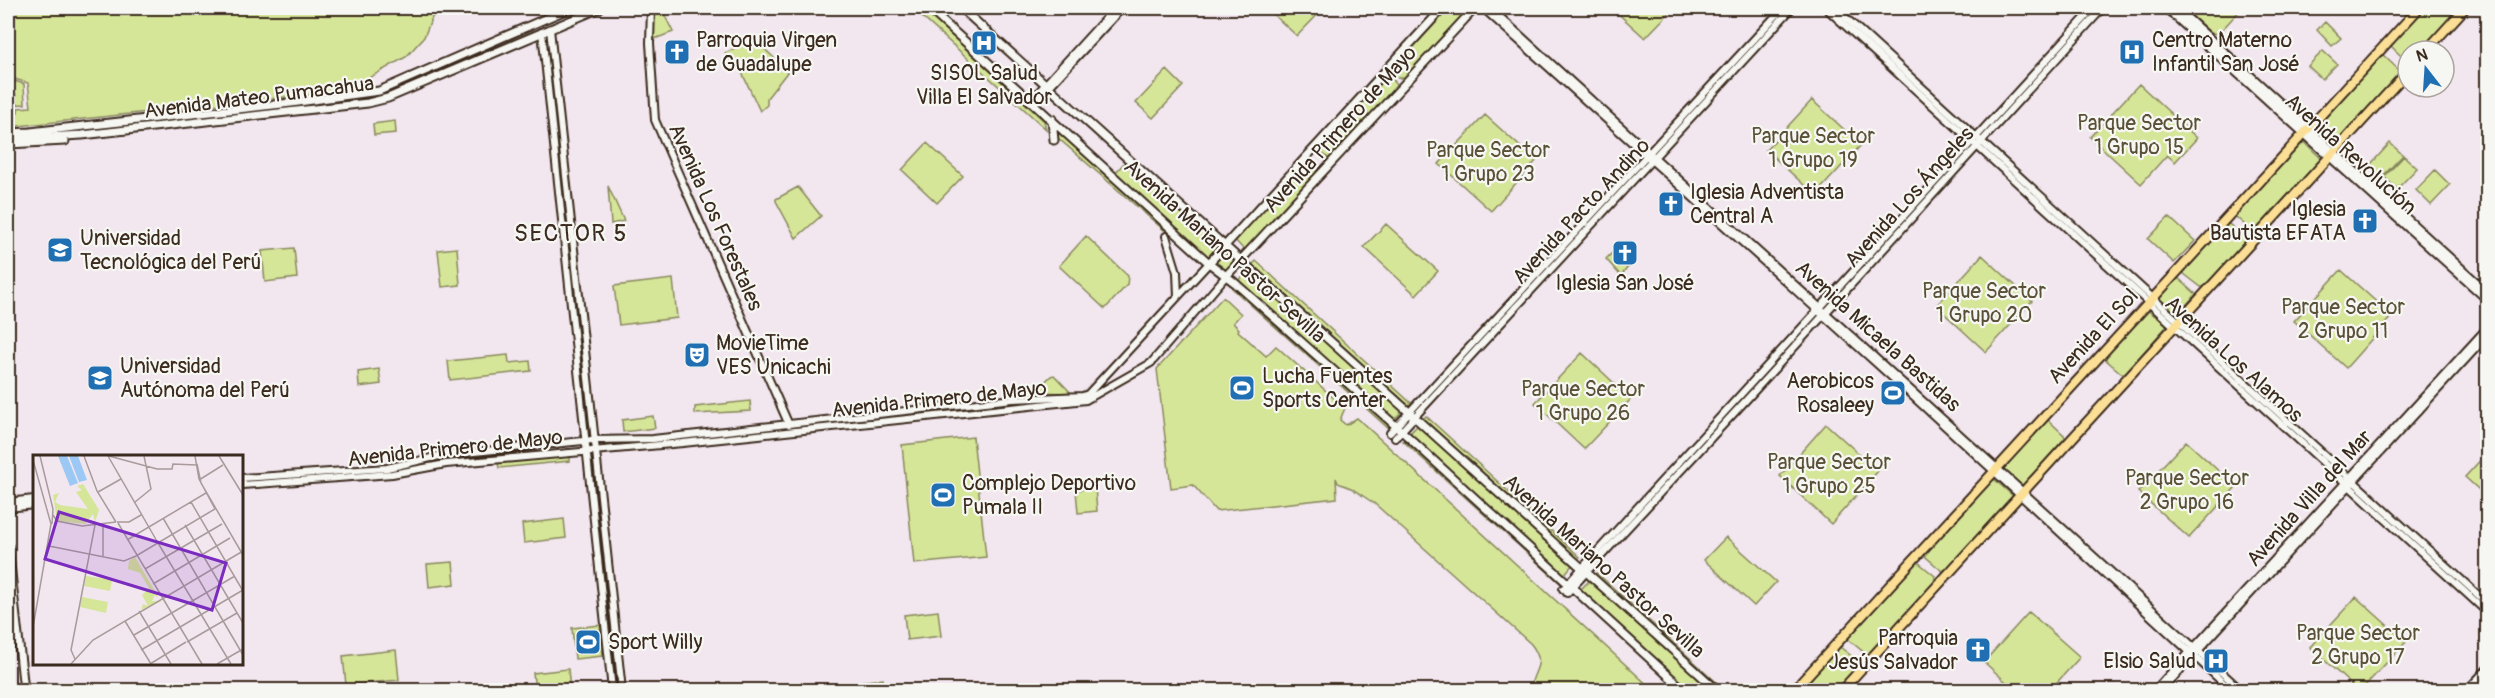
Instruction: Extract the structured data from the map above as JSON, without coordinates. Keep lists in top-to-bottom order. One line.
{"streets":{"main road":["Avenida Mateo Pumacahua","Avenida Primero de Mayo","Avenida Revolución","Avenida Mariano Pastor Sevilla","Avenida El Sol"],"street":["Avenida Los Ángeles","Avenida Pacto Andino","Avenida Los Forestales","Avenida Micaela Bastidas","Avenida Los Alamos","Avenida Villa del Mar"]},"crossings":[["Avenida Primero de Mayo","Avenida Los Forestales"],["Avenida Primero de Mayo","Avenida Mariano Pastor Sevilla"],["Avenida Revolución","Avenida El Sol"],["Avenida Los Ángeles","Avenida Mariano Pastor Sevilla"],["Avenida Los Ángeles","Avenida Micaela Bastidas"],["Avenida Los Ángeles","Avenida Los Alamos"],["Avenida Pacto Andino","Avenida Mariano Pastor Sevilla"],["Avenida Pacto Andino","Avenida Micaela Bastidas"],["Avenida Micaela Bastidas","Avenida El Sol"],["Avenida Micaela Bastidas","Avenida Villa del Mar"],["Avenida El Sol","Avenida Los Alamos"],["Avenida Los Alamos","Avenida Villa del Mar"]],"districts":["SECTOR 5"],"parks":["Parque Sector 1 Grupo 15","Parque Sector 1 Grupo 19","Parque Sector 1 Grupo 23","Parque Sector 1 Grupo 20","Parque Sector 2 Grupo 11","Parque Sector 1 Grupo 26","Parque Sector 1 Grupo 25","Parque Sector 2 Grupo 16","Parque Sector 2 Grupo 17"],"places":{"hospital":["SISOL Salud Villa El Salvador","Centro Materno Infantil San José","Elsio Salud"],"church":["Parroquia Virgen de Guadalupe","Iglesia Adventista Central A","Iglesia Bautista EFATA","Iglesia San José","Parroquia Jesús Salvador"],"school or university":["Universidad Tecnológica del Perú","Universidad Autónoma del Perú"],"theatre":["MovieTime VES Unicachi"],"sports":["Lucha Fuentes Sports Center","Aerobicos Rosaleey","Complejo Deportivo Pumala II","Sport Willy"]},"north":"top"}
